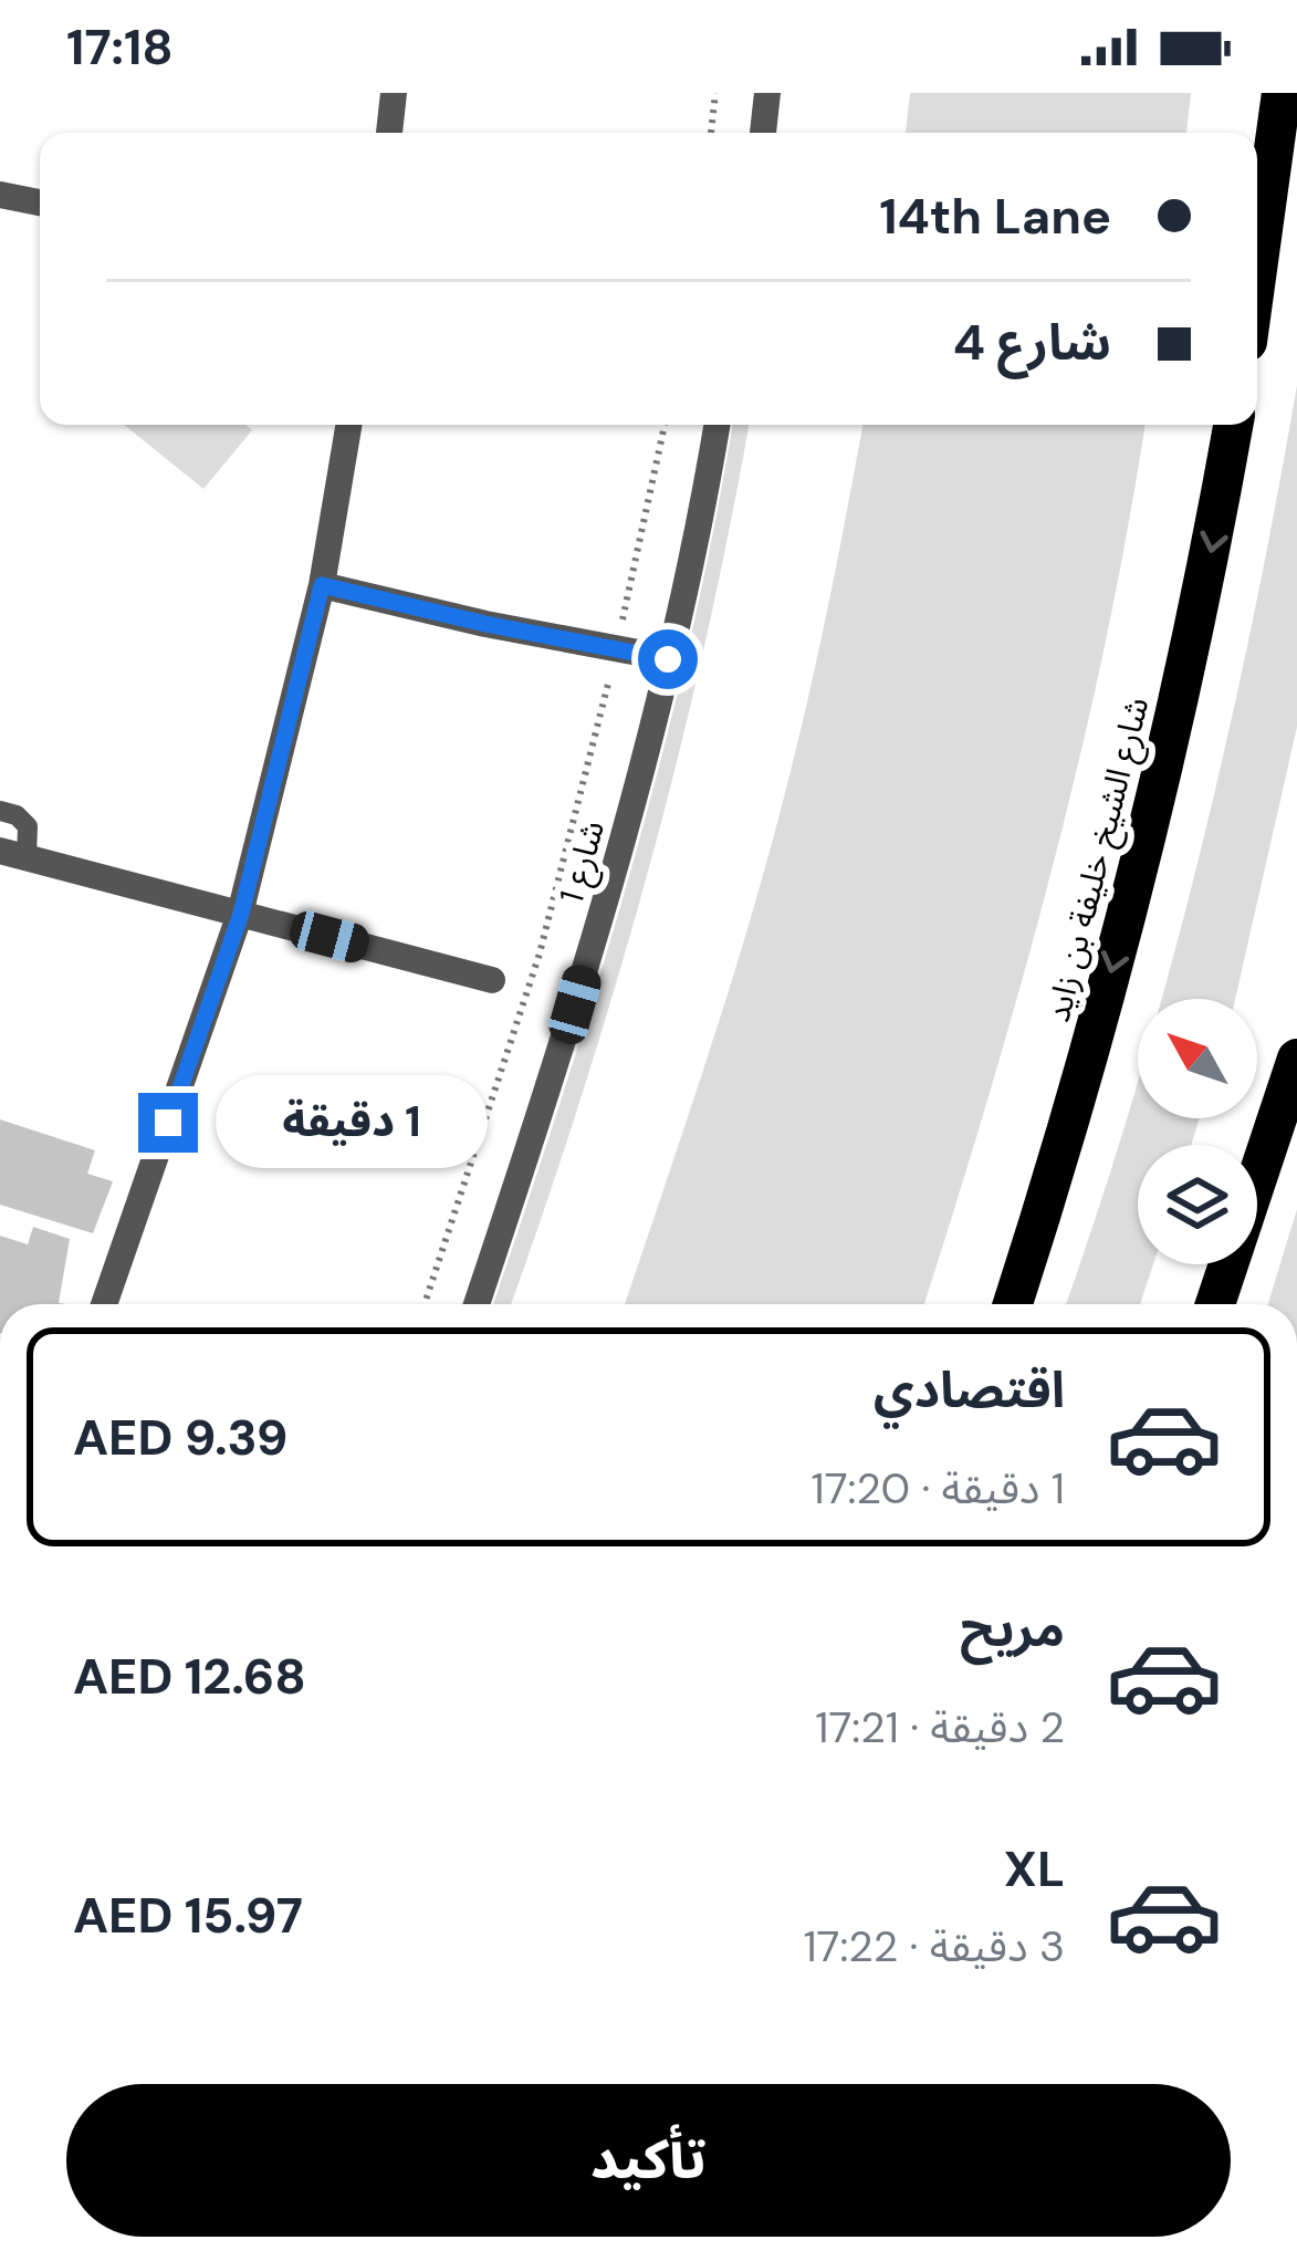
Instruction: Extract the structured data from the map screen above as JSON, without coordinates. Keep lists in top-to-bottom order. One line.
{"streets":{"highway":["شارع الشيخ خليفة بن زايد"],"street":["شارع 1"]},"one_way":["شارع الشيخ خليفة بن زايد"],"north":"top left","page":{"status":"17:18","banner":["14th Lane","شارع 4"],"bubble":"1 دقيقة","list":[{"name":"اقتصادي","note":"1 دقيقة · 17:20","value":"AED 9.39"},{"name":"مريح","note":"2 دقيقة · 17:21","value":"AED 12.68"},{"name":"XL","note":"3 دقيقة · 17:22","value":"AED 15.97"}],"buttons":"تأكيد"}}
